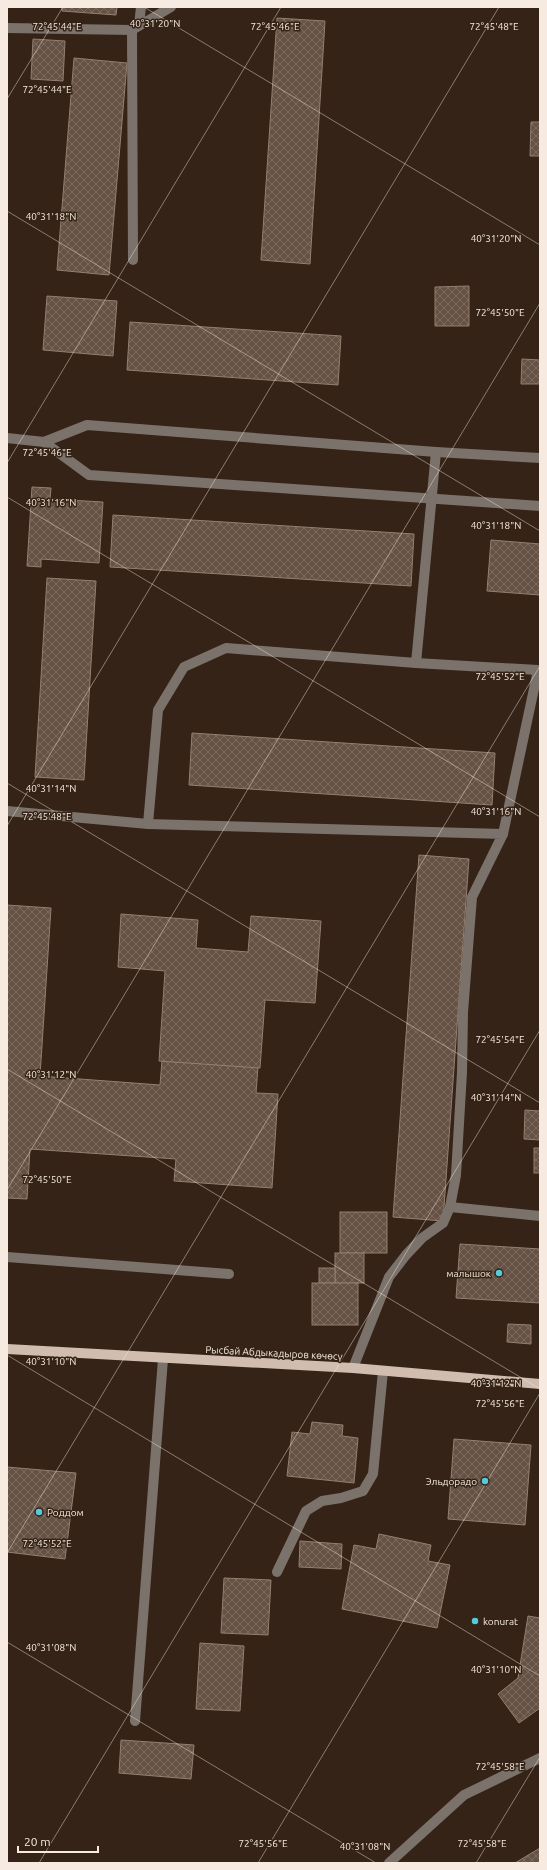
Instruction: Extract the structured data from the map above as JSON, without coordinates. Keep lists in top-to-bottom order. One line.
{"streets":{"main road":["Рысбай Абдыкадыров көчөсү"]},"places":["малышок","Эльдорадо","Роддом","konurat"],"scale_bar":"20 m","coordinates":["40°31'20\"N","72°45'48\"E","72°45'44\"E","72°45'46\"E","40°31'18\"N","72°45'50\"E","40°31'16\"N","72°45'52\"E","40°31'14\"N","72°45'54\"E","40°31'12\"N","40°31'10\"N","72°45'56\"E","40°31'08\"N","72°45'58\"E"]}
